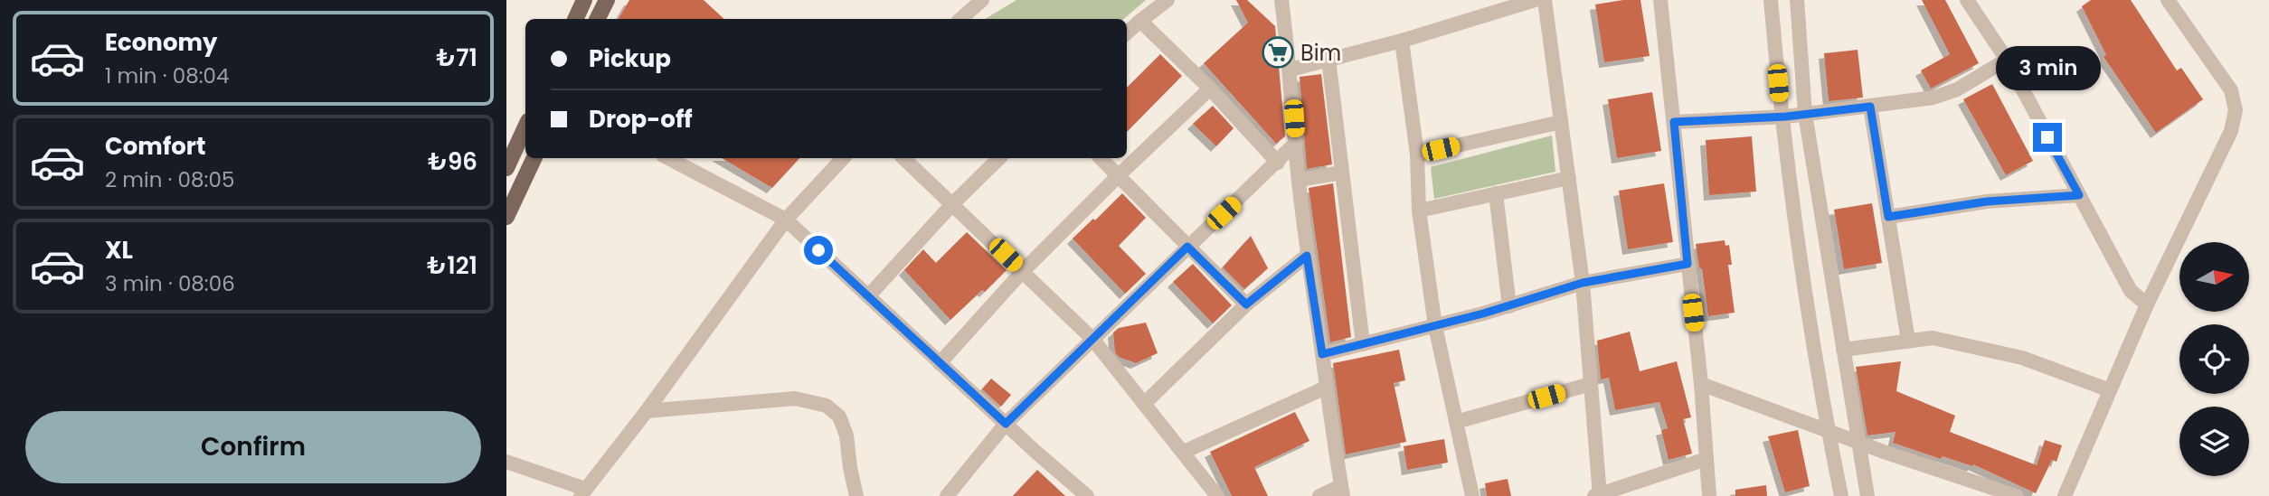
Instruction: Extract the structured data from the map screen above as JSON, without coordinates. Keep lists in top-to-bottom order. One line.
{"places":{"supermarket":["Bim"]},"north":"right","page":{"list":[{"name":"Economy","note":"1 min · 08:04","value":"₺71"},{"name":"Comfort","note":"2 min · 08:05","value":"₺96"},{"name":"XL","note":"3 min · 08:06","value":"₺121"}],"banner":["Pickup","Drop-off"],"bubble":"3 min","buttons":"Confirm"}}
